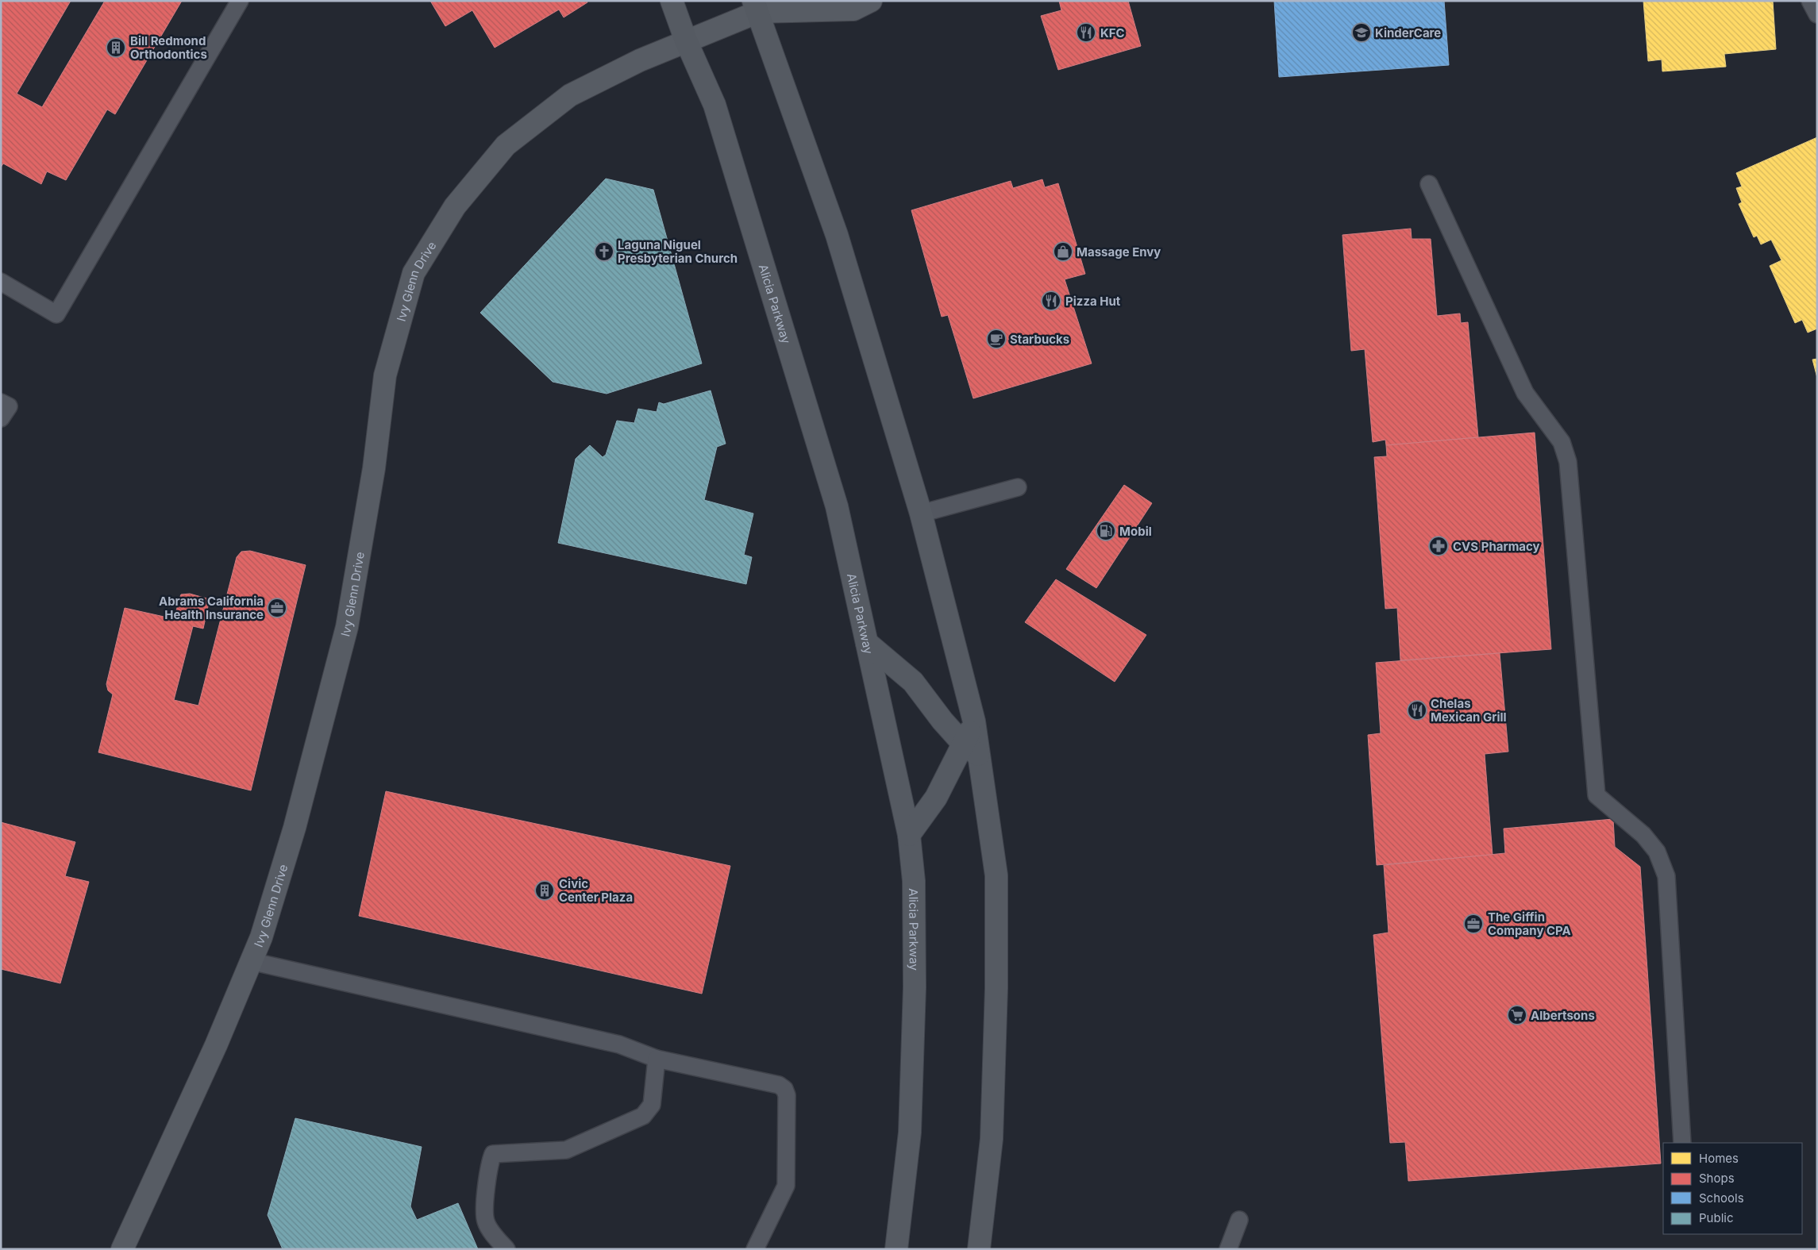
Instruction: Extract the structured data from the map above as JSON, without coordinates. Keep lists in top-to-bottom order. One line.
{"streets":{"main road":["Alicia Parkway"],"street":["Ivy Glenn Drive"]},"crossings":[["Ivy Glenn Drive","Alicia Parkway"]],"places":{"restaurant":["KFC","Pizza Hut","Chelas Mexican Grill"],"school or university":["KinderCare"],"building":["Bill Redmond Orthodontics","Civic Center Plaza"],"church":["Laguna Niguel Presbyterian Church"],"shop":["Massage Envy"],"cafe":["Starbucks"],"fuel station":["Mobil"],"pharmacy":["CVS Pharmacy"],"office":["Abrams California Health Insurance","The Giffin Company CPA"],"supermarket":["Albertsons"]},"legend":["Homes","Shops","Schools","Public"]}
